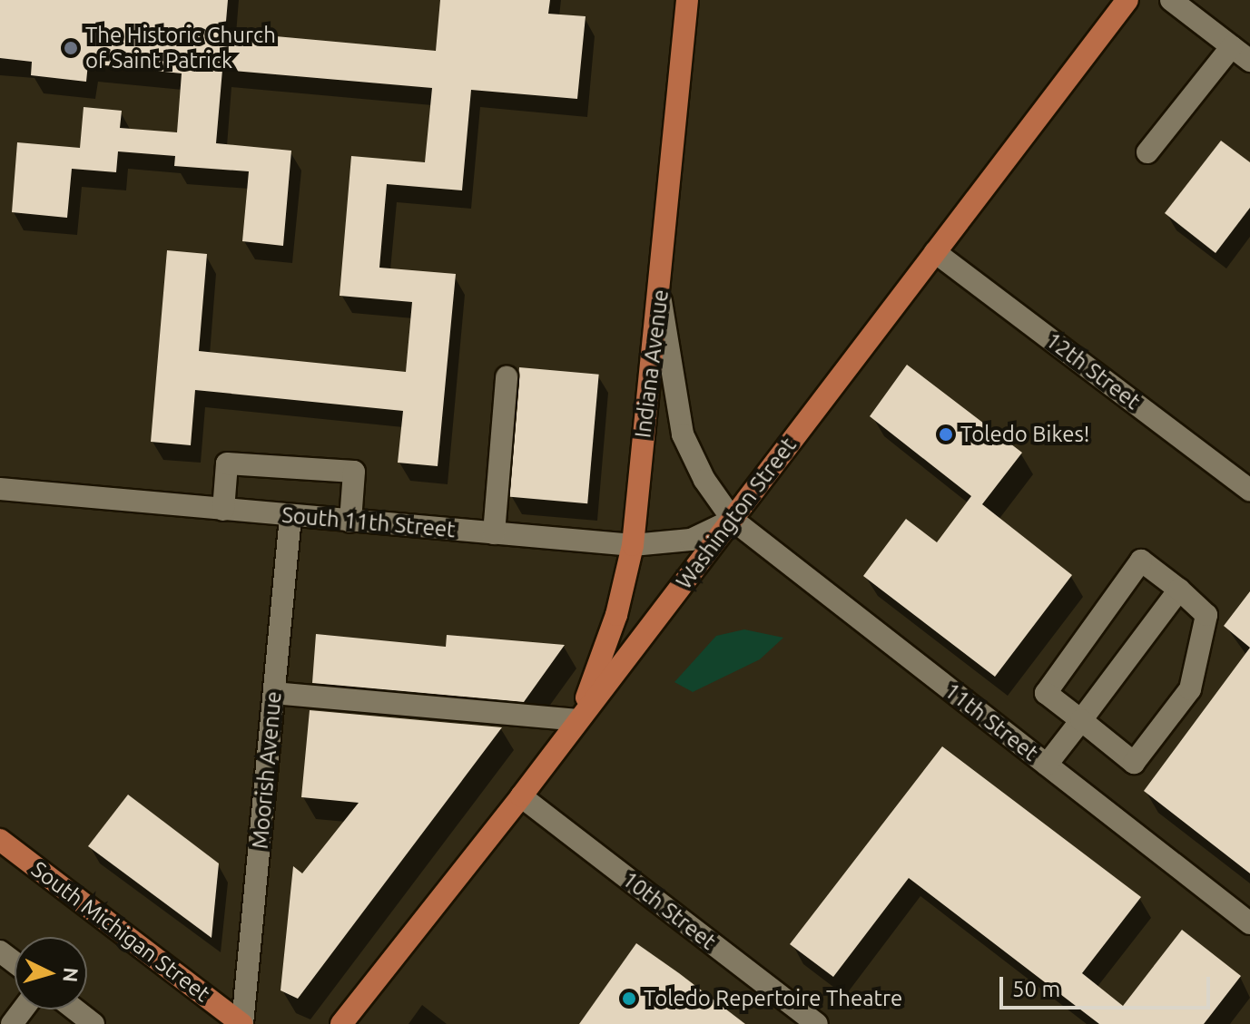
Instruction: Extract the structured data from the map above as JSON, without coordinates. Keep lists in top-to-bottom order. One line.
{"streets":{"main road":["Indiana Avenue","Washington Street","South Michigan Street"],"street":["12th Street","South 11th Street","11th Street","Moorish Avenue","10th Street"]},"crossings":[["Indiana Avenue","Washington Street"],["Indiana Avenue","South 11th Street"],["Indiana Avenue","11th Street"],["12th Street","Washington Street"],["Washington Street","South 11th Street"],["Washington Street","11th Street"],["Washington Street","10th Street"],["South 11th Street","11th Street"],["South 11th Street","Moorish Avenue"],["Moorish Avenue","South Michigan Street"]],"places":["The Historic Church of Saint Patrick","Toledo Bikes!","Toledo Repertoire Theatre"],"scale_bar":"50 m","north":"right"}
